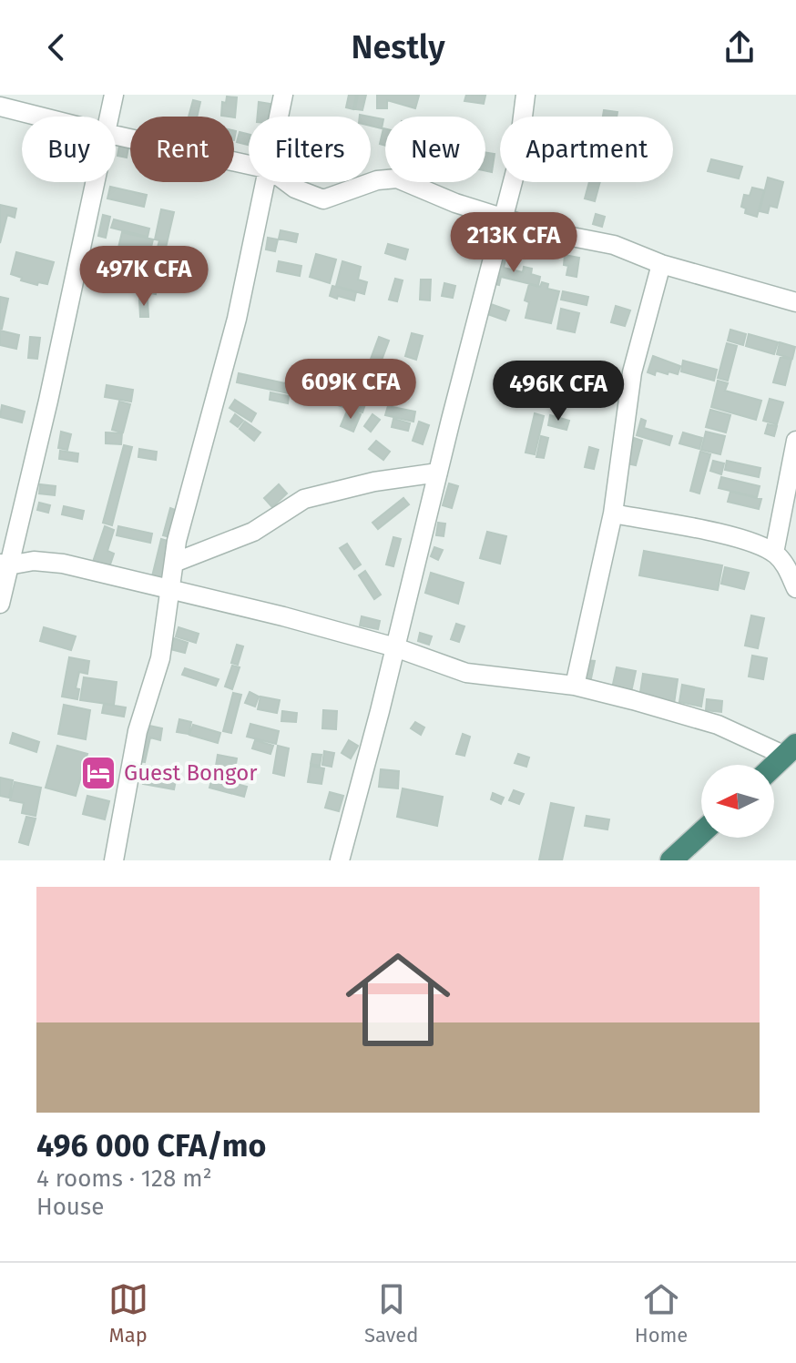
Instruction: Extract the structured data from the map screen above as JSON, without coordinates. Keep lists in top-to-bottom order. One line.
{"places":{"hotel":["Guest Bongor"]},"north":"left","page":{"header":"Nestly","chip":["Buy","Rent","Filters","New","Apartment"],"price":["213K CFA","497K CFA","609K CFA","496K CFA"],"list":[{"name":"496 000 CFA/mo","note":"4 rooms · 128 m² · House"}],"tabs":["Map","Saved","Home"]}}
